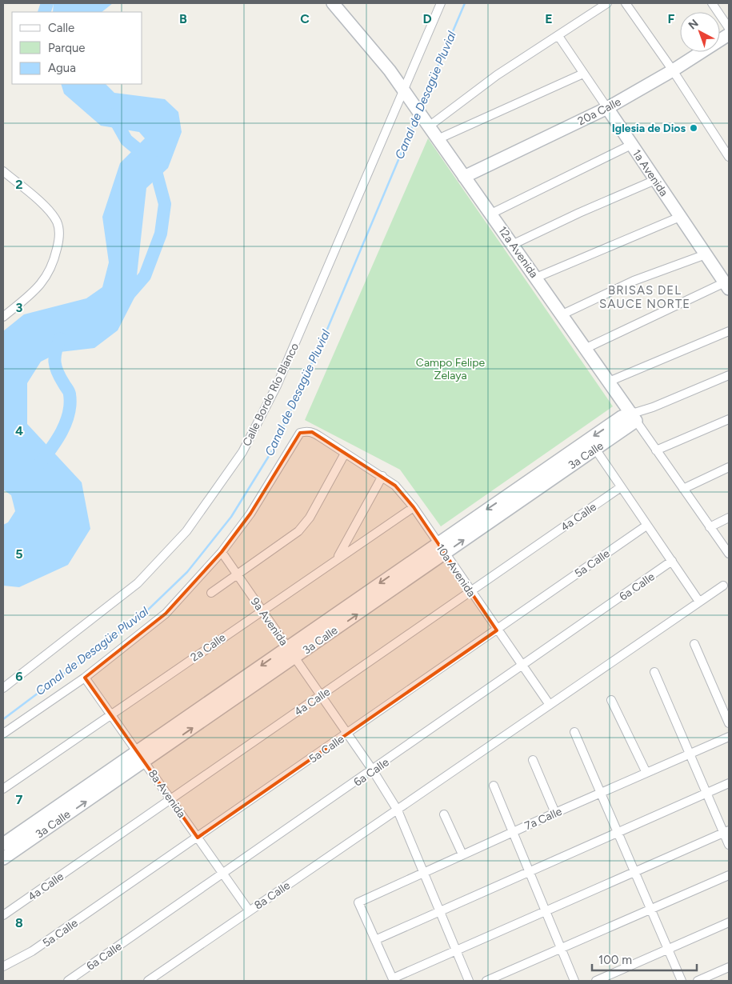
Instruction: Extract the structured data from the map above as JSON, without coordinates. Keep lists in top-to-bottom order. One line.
{"streets":{"street":["20a Calle","1a Avenida","12a Avenida","Calle Bordo Río Blanco","3a Calle","4a Calle","5a Calle","10a Avenida","6a Calle","9a Avenida","2a Calle","8a Avenida","7a Calle","8a Calle"]},"crossings":[["20a Calle","1a Avenida"],["20a Calle","12a Avenida"],["12a Avenida","Calle Bordo Río Blanco"],["12a Avenida","3a Calle"],["3a Calle","10a Avenida"],["3a Calle","9a Avenida"],["3a Calle","8a Avenida"],["4a Calle","10a Avenida"],["4a Calle","9a Avenida"],["4a Calle","8a Avenida"],["5a Calle","10a Avenida"],["5a Calle","9a Avenida"],["5a Calle","8a Avenida"],["10a Avenida","6a Calle"],["10a Avenida","9a Avenida"],["10a Avenida","2a Calle"],["10a Avenida","8a Calle"],["6a Calle","9a Avenida"],["6a Calle","8a Avenida"],["9a Avenida","2a Calle"],["9a Avenida","7a Calle"],["9a Avenida","8a Calle"],["2a Calle","8a Avenida"],["8a Avenida","8a Calle"]],"districts":["BRISAS DEL SAUCE NORTE"],"water":["Canal de Desagüe Pluvial"],"parks":["Campo Felipe Zelaya"],"places":["Iglesia de Dios"],"legend":["Calle","Parque","Agua"],"scale_bar":"100 m","north":"top left","grid":{"columns":["B","C","D","E","F"],"rows":["2","3","4","5","6","7","8"]}}
